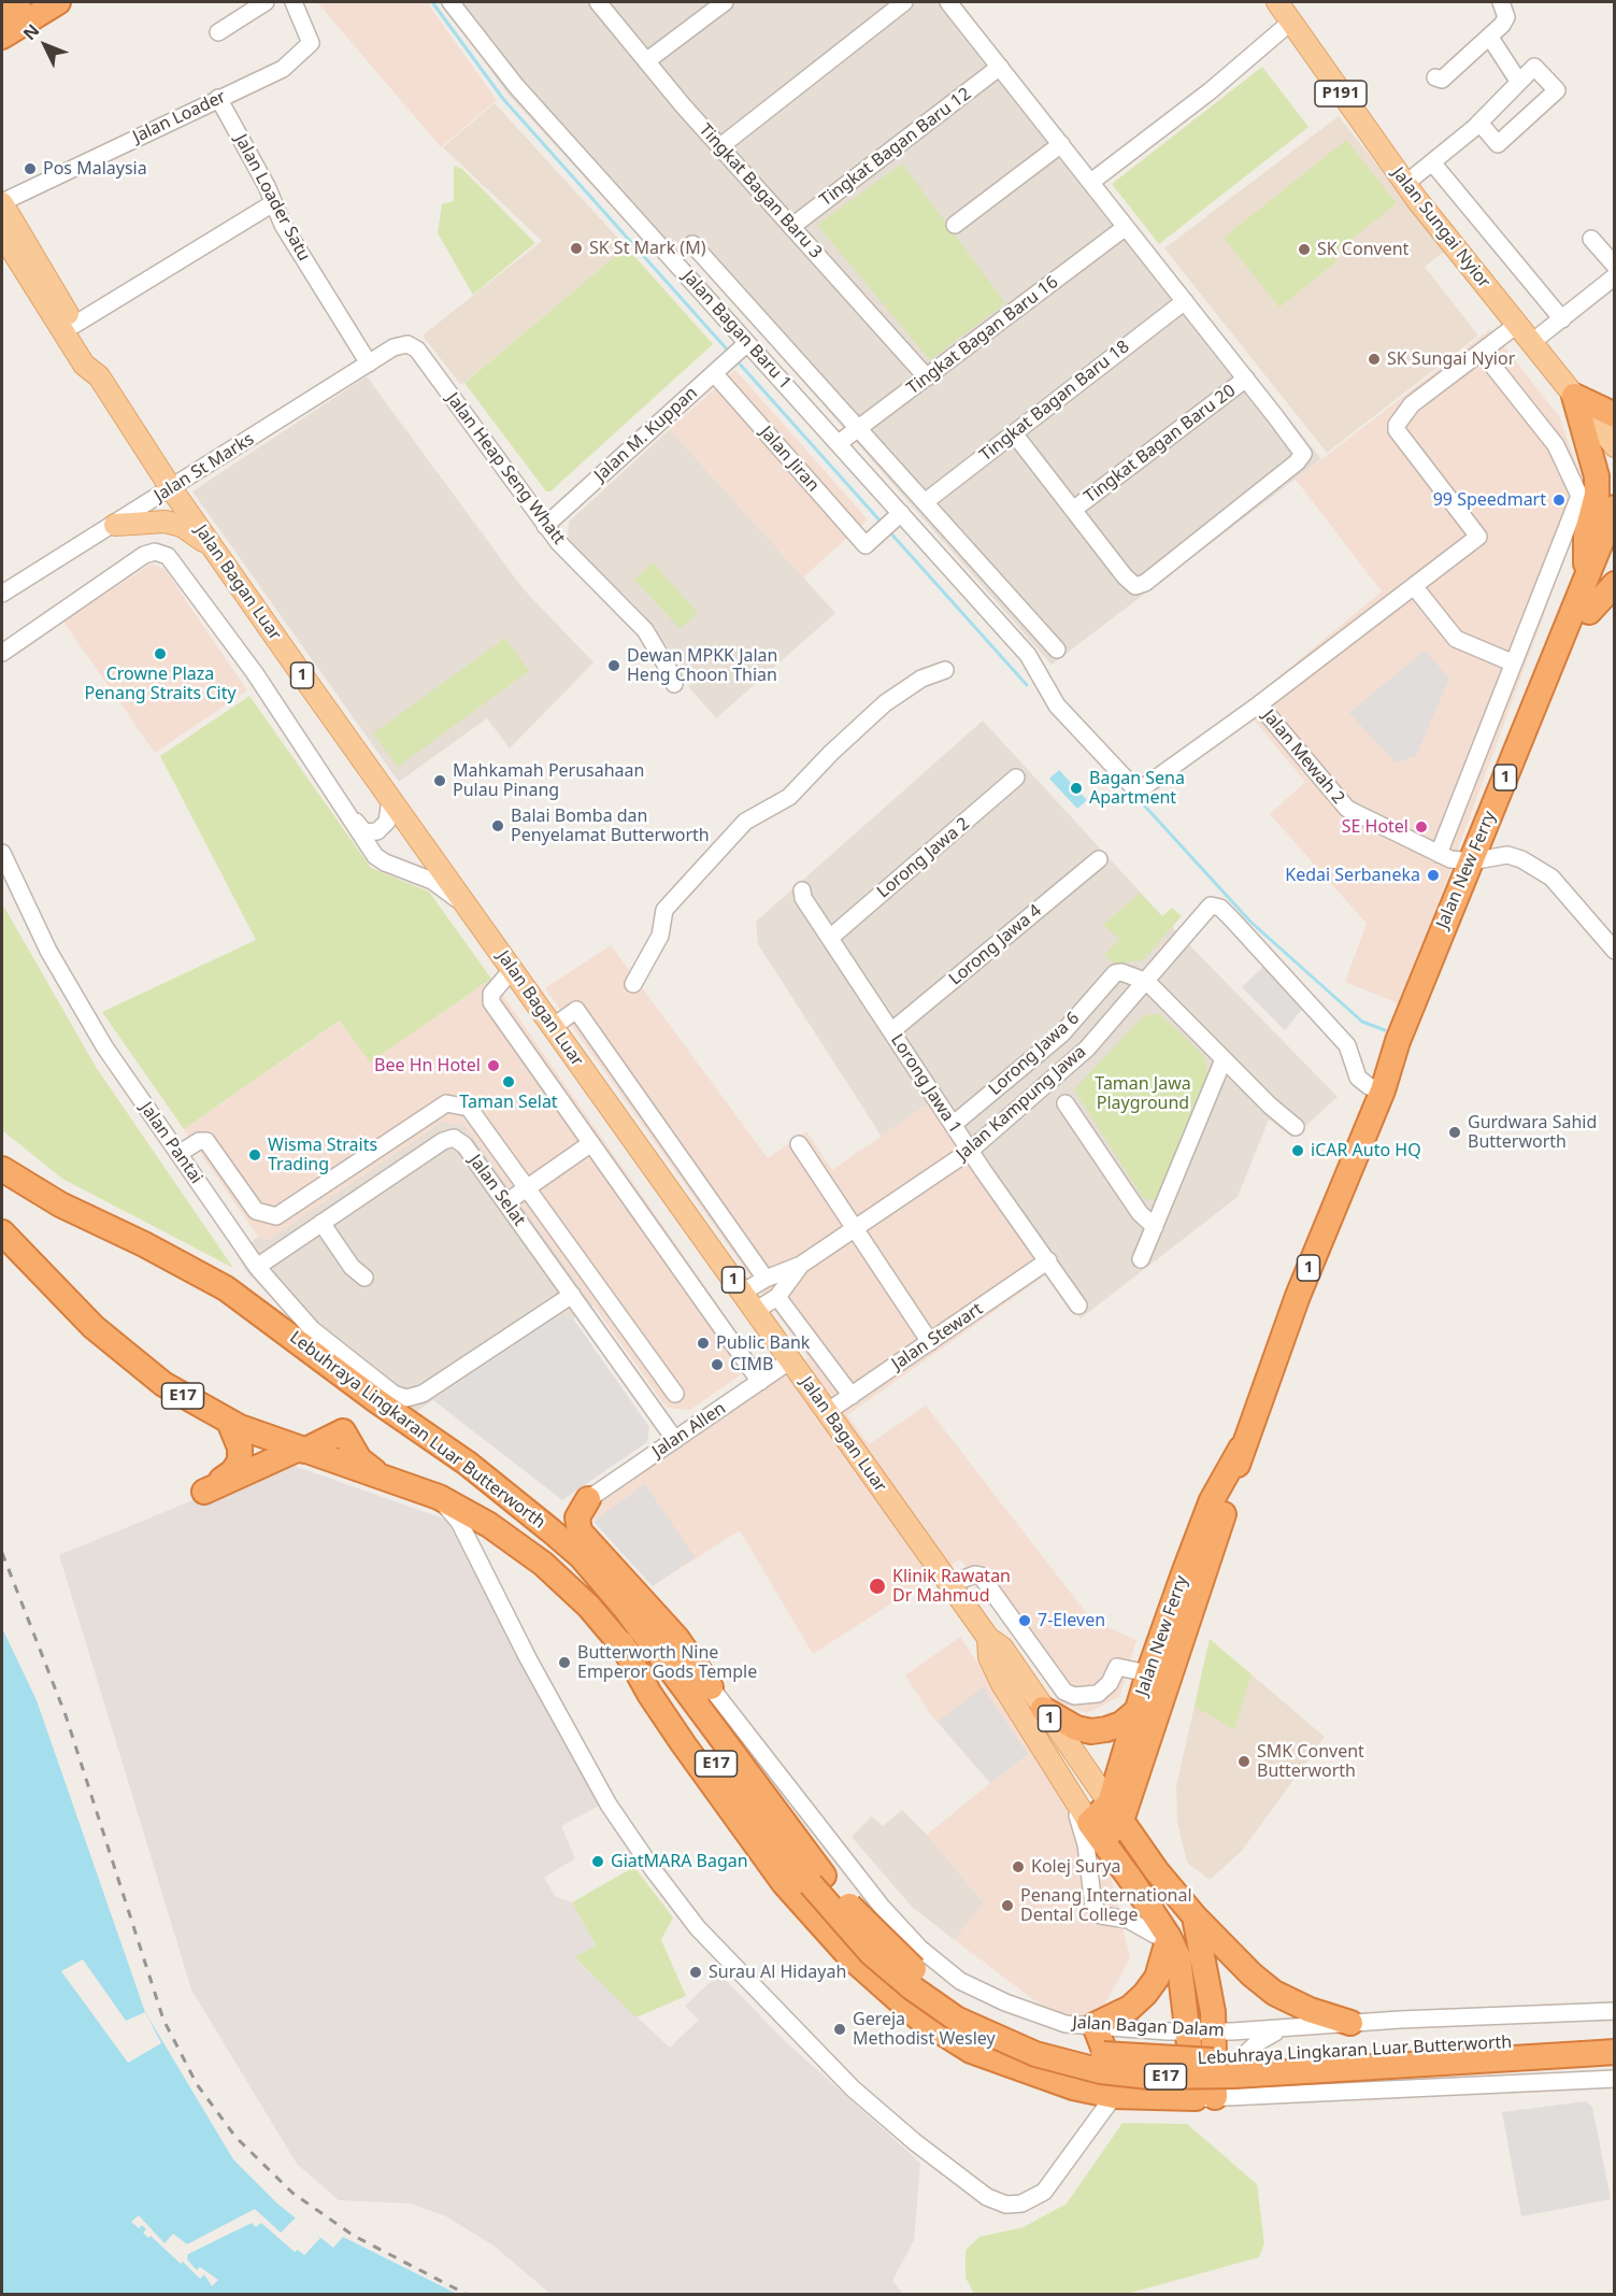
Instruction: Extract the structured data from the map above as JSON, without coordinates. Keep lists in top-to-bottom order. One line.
{"streets":{"highway":["1","Jalan New Ferry","E17","Lebuhraya Lingkaran Luar Butterworth"],"main road":["P191","Jalan Sungai Nyior","Jalan Bagan Luar"],"street":["Jalan Loader","Tingkat Bagan Baru 12","Tingkat Bagan Baru 3","Jalan Loader Satu","Jalan Bagan Baru 1","Tingkat Bagan Baru 16","Tingkat Bagan Baru 18","Jalan M. Kuppan","Tingkat Bagan Baru 20","Jalan Jiran","Jalan St Marks","Jalan Heap Seng Whatt","Jalan Mewah 2","Lorong Jawa 2","Lorong Jawa 4","Lorong Jawa 6","Lorong Jawa 1","Jalan Kampung Jawa","Jalan Pantai","Jalan Selat","Jalan Stewart","Jalan Allen","Jalan Bagan Dalam"]},"crossings":[["Jalan Loader","Jalan Loader Satu"],["Jalan Loader","Jalan Bagan Luar"],["Tingkat Bagan Baru 12","Tingkat Bagan Baru 3"],["Tingkat Bagan Baru 3","Tingkat Bagan Baru 16"],["Jalan Loader Satu","Jalan St Marks"],["Jalan Bagan Baru 1","Tingkat Bagan Baru 16"],["Jalan Bagan Baru 1","Tingkat Bagan Baru 18"],["Jalan Bagan Baru 1","Jalan M. Kuppan"],["Jalan Bagan Baru 1","Jalan Jiran"],["Jalan Bagan Baru 1","Jalan Mewah 2"],["Jalan M. Kuppan","Jalan Jiran"],["Jalan M. Kuppan","Jalan Heap Seng Whatt"],["Jalan St Marks","Jalan Heap Seng Whatt"],["Jalan St Marks","Jalan Bagan Luar"],["Jalan Bagan Luar","Jalan New Ferry"],["Jalan Bagan Luar","Jalan Kampung Jawa"],["Jalan Bagan Luar","Jalan Stewart"],["Jalan Bagan Luar","Jalan Allen"],["Jalan Mewah 2","Jalan New Ferry"],["Lorong Jawa 2","Lorong Jawa 1"],["Jalan New Ferry","Jalan Kampung Jawa"],["Lorong Jawa 4","Lorong Jawa 1"],["Lorong Jawa 6","Lorong Jawa 1"],["Lorong Jawa 6","Jalan Kampung Jawa"],["Lorong Jawa 1","Jalan Kampung Jawa"],["Lorong Jawa 1","Jalan Stewart"],["Jalan Pantai","Jalan Selat"],["Jalan Selat","Jalan Allen"]],"parks":["Taman Jawa Playground"],"places":["Pos Malaysia","SK St Mark (M)","SK Convent","SK Sungai Nyior","99 Speedmart","Crowne Plaza Penang Straits City","Dewan MPKK Jalan Heng Choon Thian","Mahkamah Perusahaan Pulau Pinang","Bagan Sena Apartment","Balai Bomba dan Penyelamat Butterworth","SE Hotel","Kedai Serbaneka","Bee Hn Hotel","Taman Selat","Gurdwara Sahid Butterworth","iCAR Auto HQ","Wisma Straits Trading","Public Bank","CIMB","Klinik Rawatan Dr Mahmud","7-Eleven","Butterworth Nine Emperor Gods Temple","SMK Convent Butterworth","GiatMARA Bagan","Kolej Surya","Penang International Dental College","Surau Al Hidayah","Gereja Methodist Wesley"],"north":"top left"}
